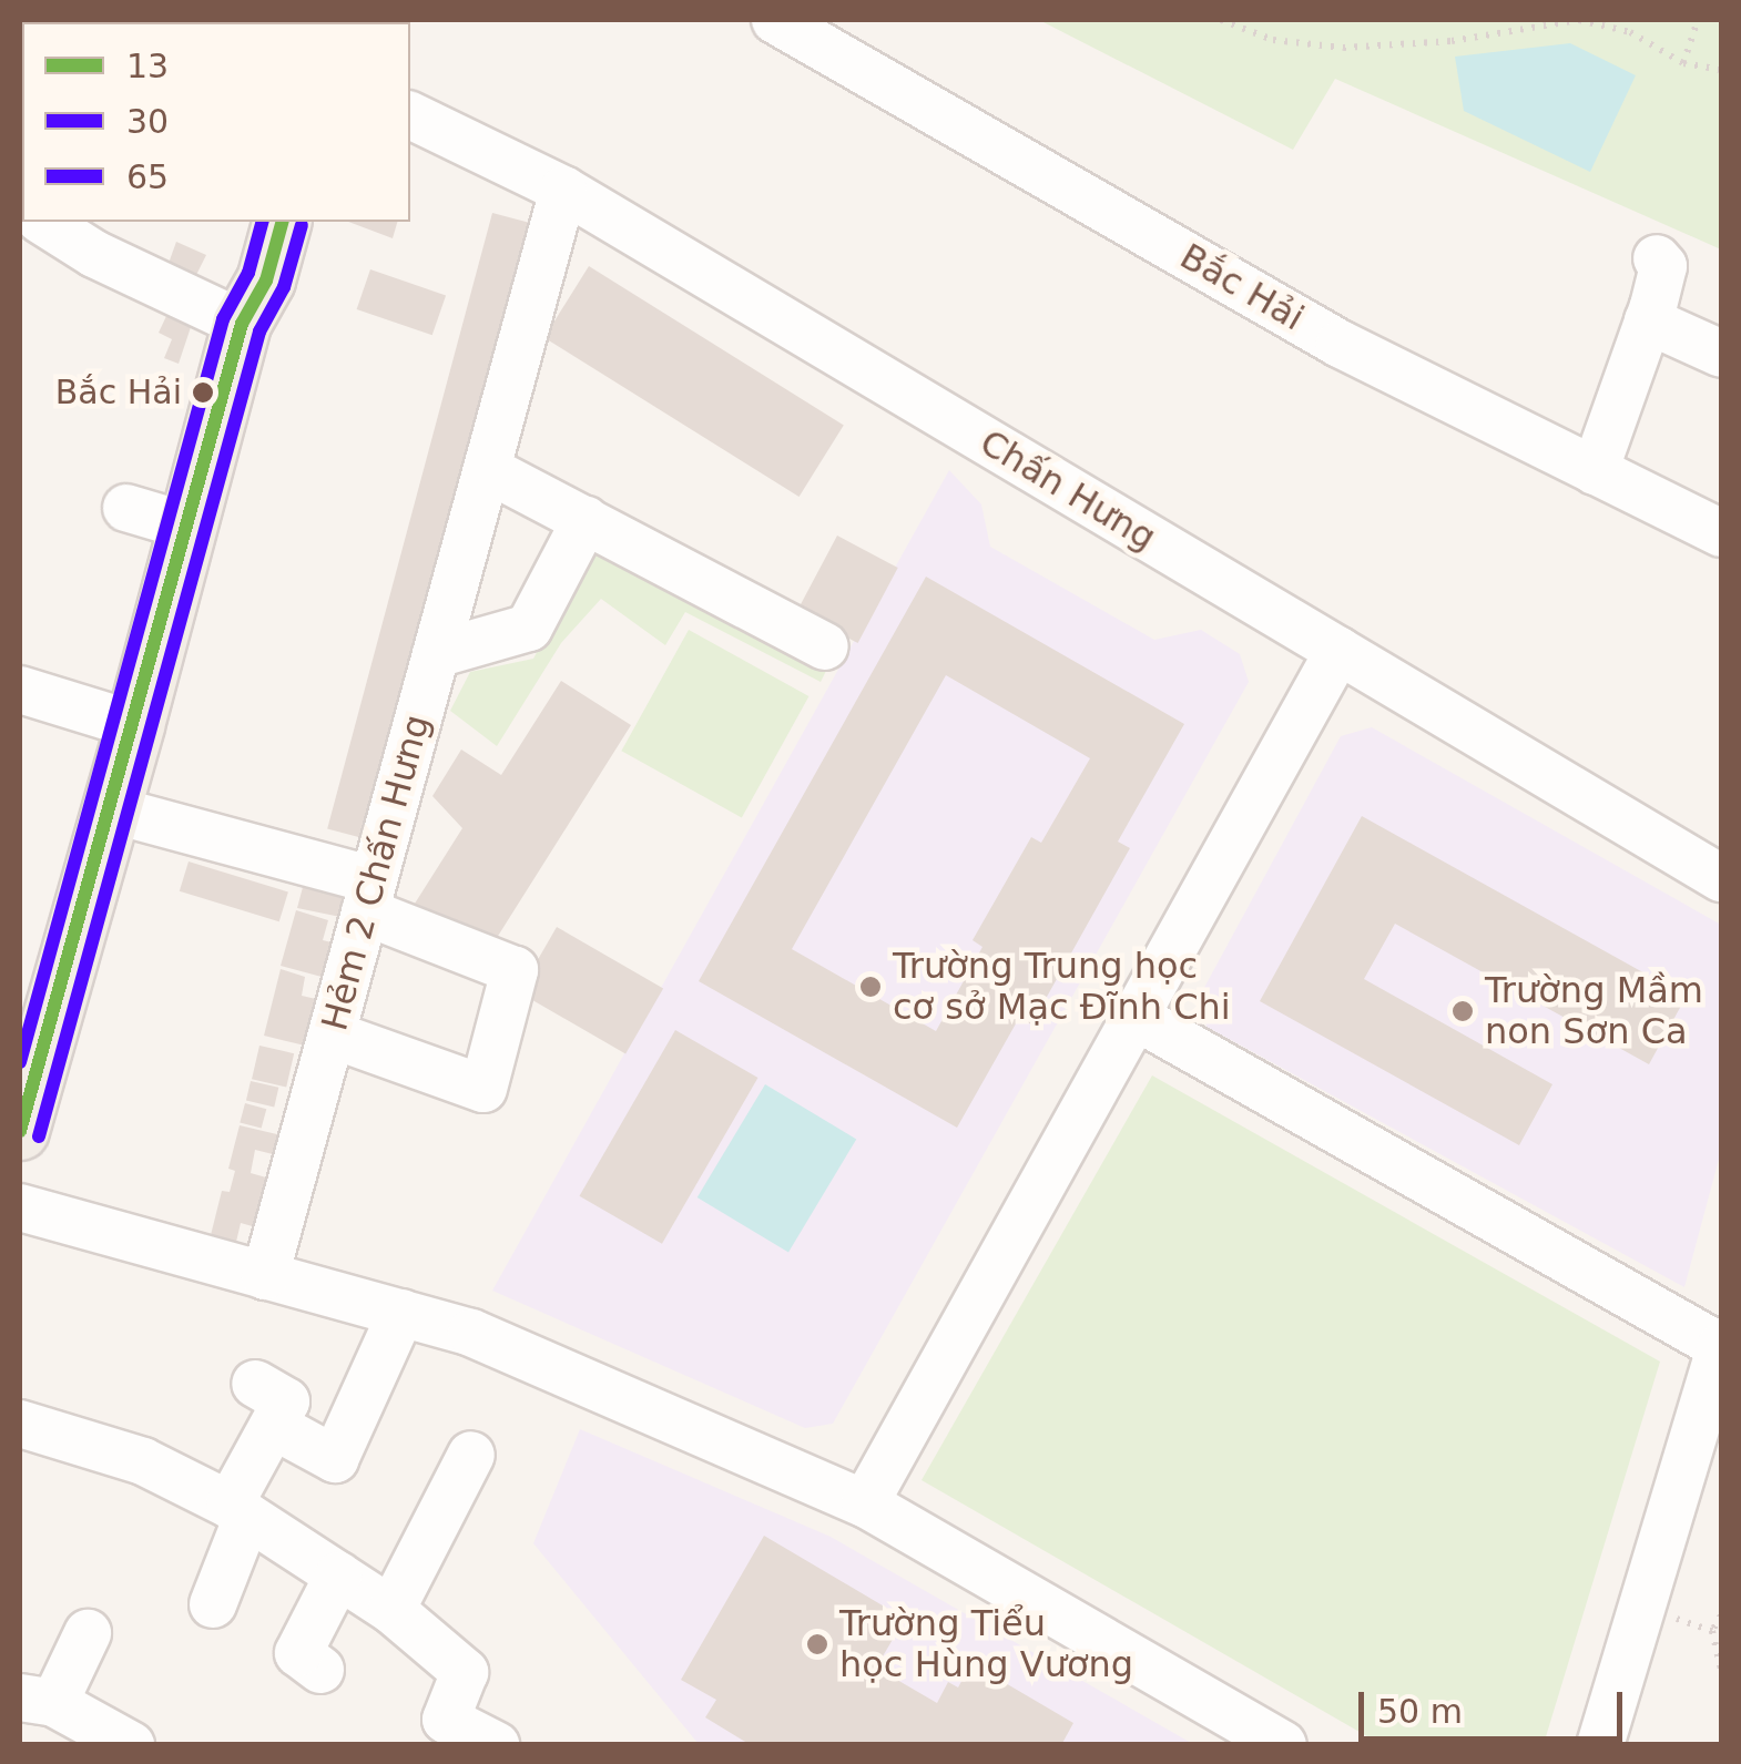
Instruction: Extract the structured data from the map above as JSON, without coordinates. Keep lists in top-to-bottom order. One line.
{"streets":{"street":["Bắc Hải","Chấn Hưng","Hẻm 2 Chấn Hưng"]},"crossings":[["Chấn Hưng","Hẻm 2 Chấn Hưng"]],"places":["Bắc Hải","Trường Trung học cơ sở Mạc Đĩnh Chi","Trường Mầm non Sơn Ca","Trường Tiểu học Hùng Vương"],"lines":["transit line 13","transit line 65","transit line 30"],"legend":["13","30","65"],"scale_bar":"50 m"}
